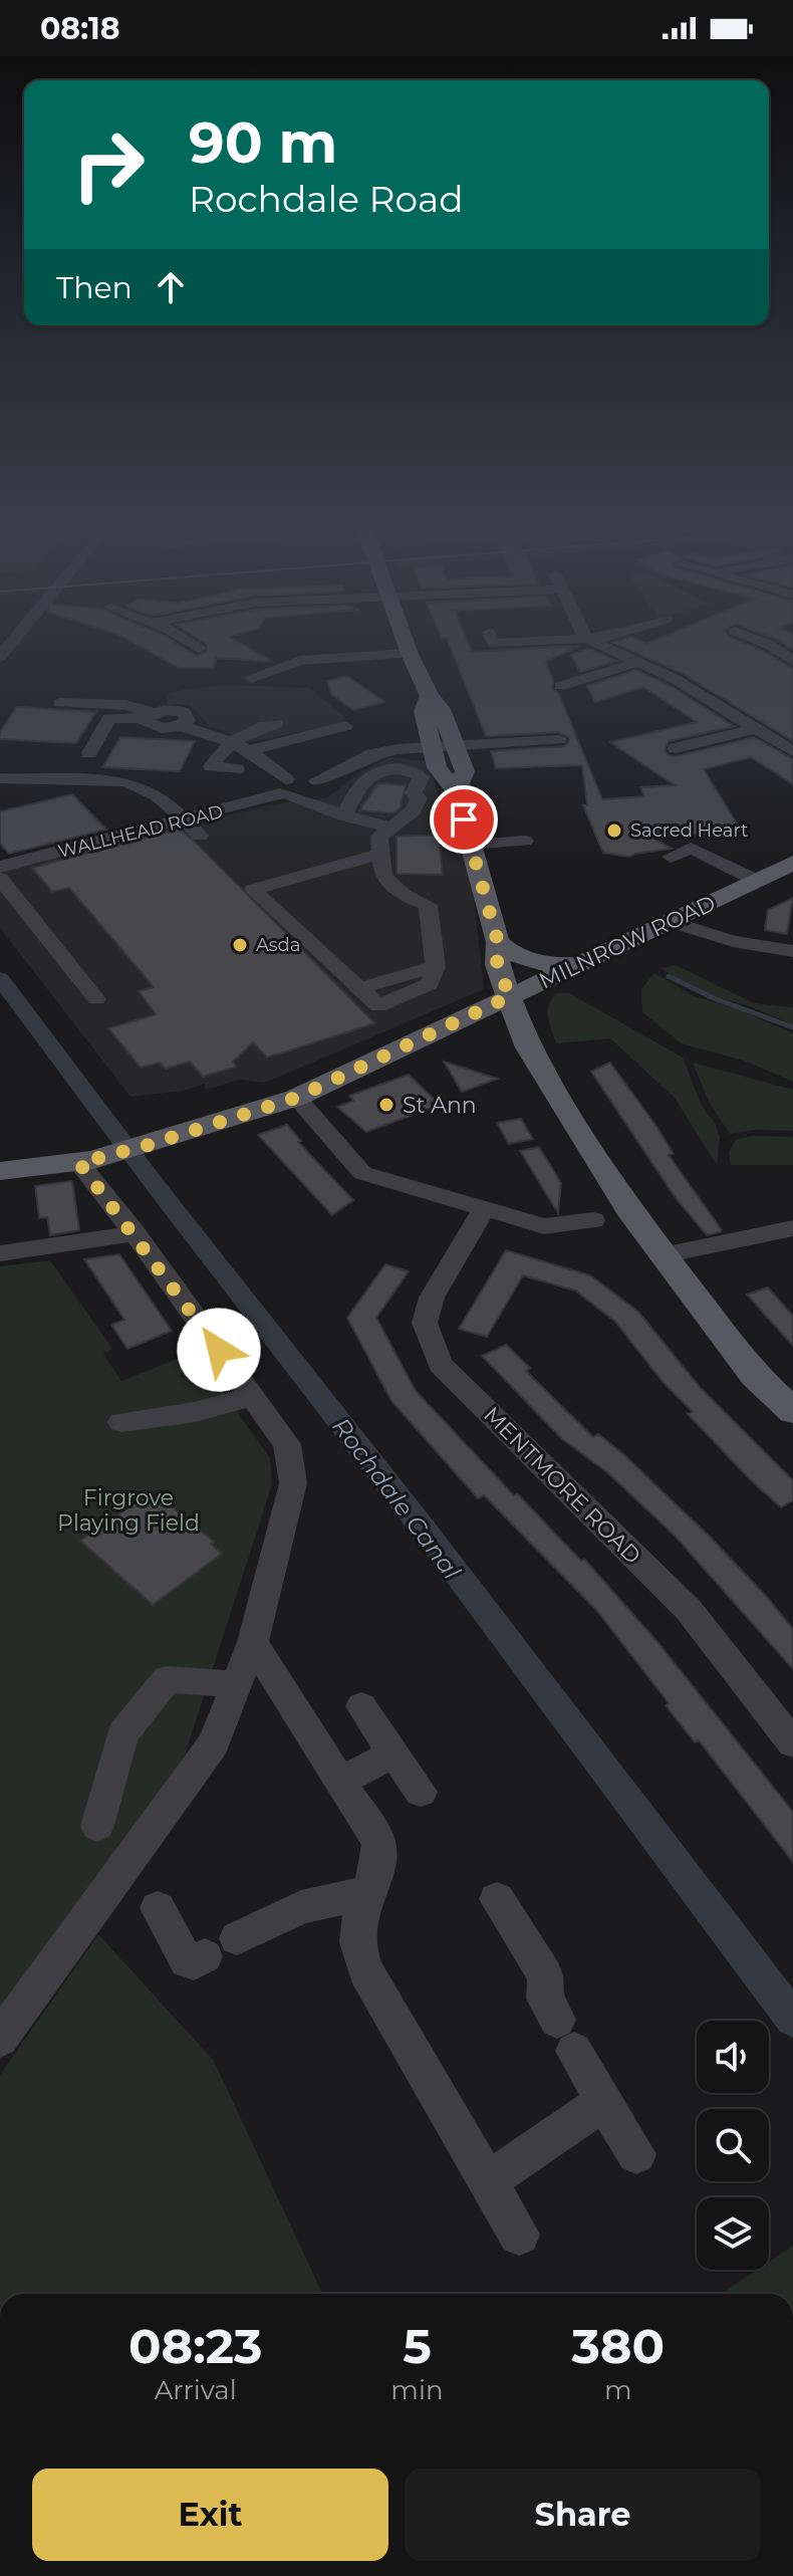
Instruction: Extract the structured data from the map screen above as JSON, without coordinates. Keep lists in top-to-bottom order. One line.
{"streets":{"main road":["MILNROW ROAD"],"street":["WALLHEAD ROAD","MENTMORE ROAD"]},"water":["Rochdale Canal"],"parks":["Firgrove Playing Field"],"places":["Sacred Heart","Asda","St Ann"],"page":{"status":"08:18","turn":["90 m","Rochdale Road"],"then":"Then","eta":["08:23","Arrival","5","min","380","m"],"buttons":["Exit","Share"]}}
